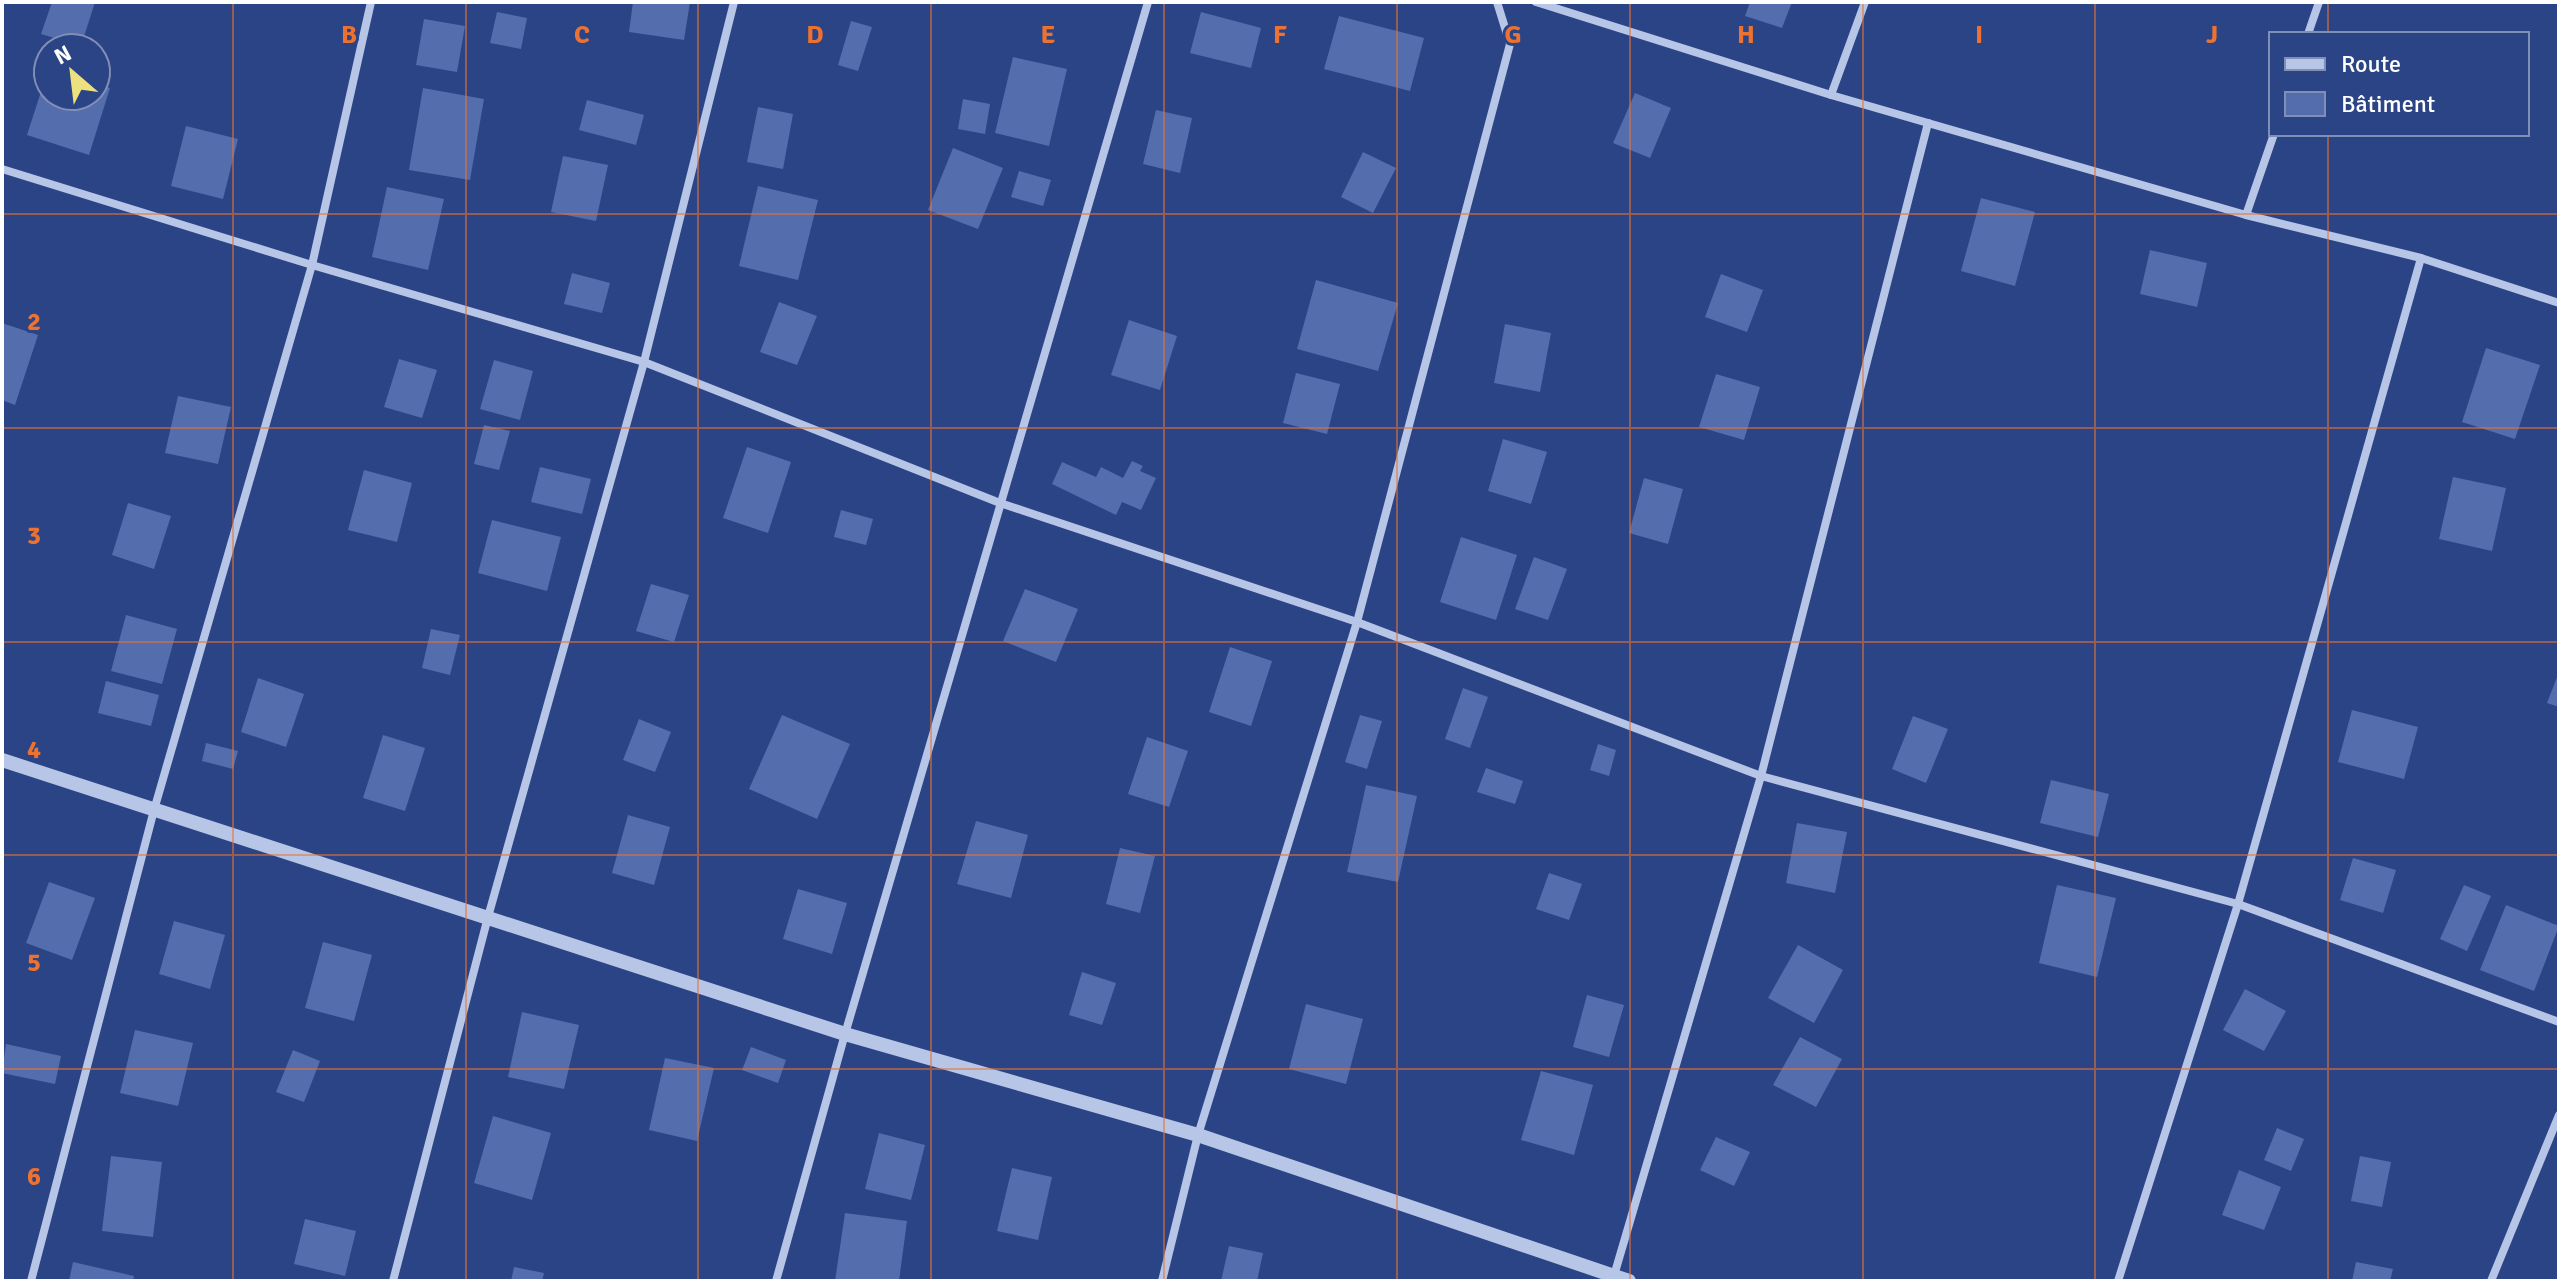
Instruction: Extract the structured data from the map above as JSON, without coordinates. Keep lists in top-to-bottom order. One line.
{"legend":["Route","Bâtiment"],"north":"top left","grid":{"columns":["B","C","D","E","F","G","H","I","J"],"rows":["2","3","4","5","6"]}}
